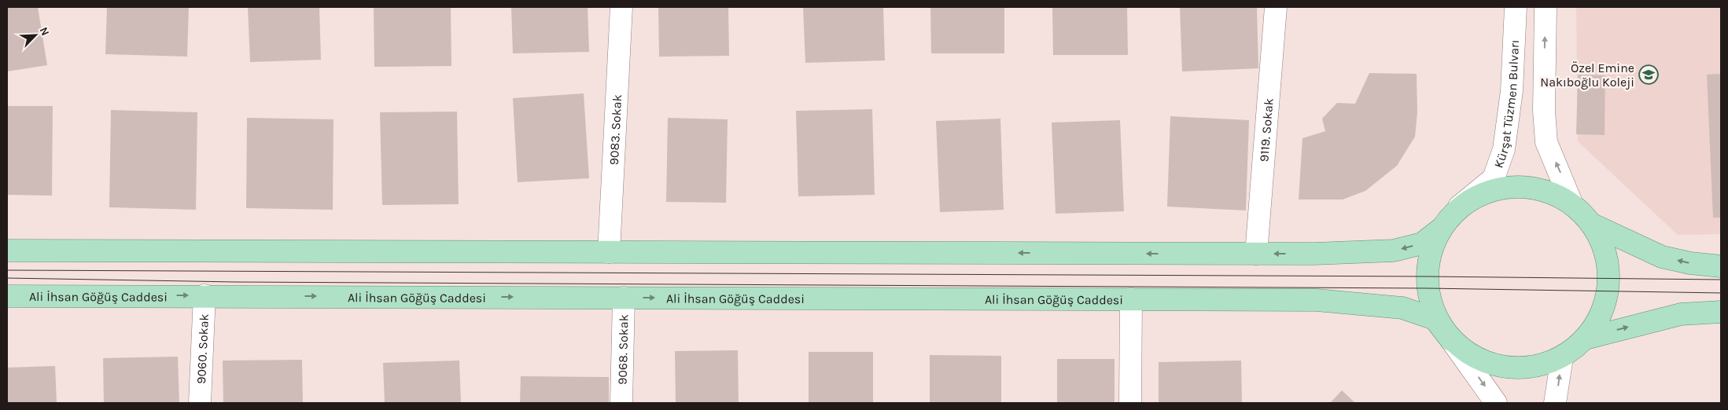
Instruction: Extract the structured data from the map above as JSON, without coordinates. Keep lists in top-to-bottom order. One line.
{"streets":{"main road":["Ali İhsan Göğüş Caddesi"],"street":["Kürşat Tüzmen Bulvarı","9083. Sokak","9119. Sokak","9060. Sokak","9068. Sokak"]},"crossings":[["Ali İhsan Göğüş Caddesi","9060. Sokak"],["Ali İhsan Göğüş Caddesi","9068. Sokak"]],"places":{"school or university":["Özel Emine Nakıboğlu Koleji"]},"north":"top right"}
